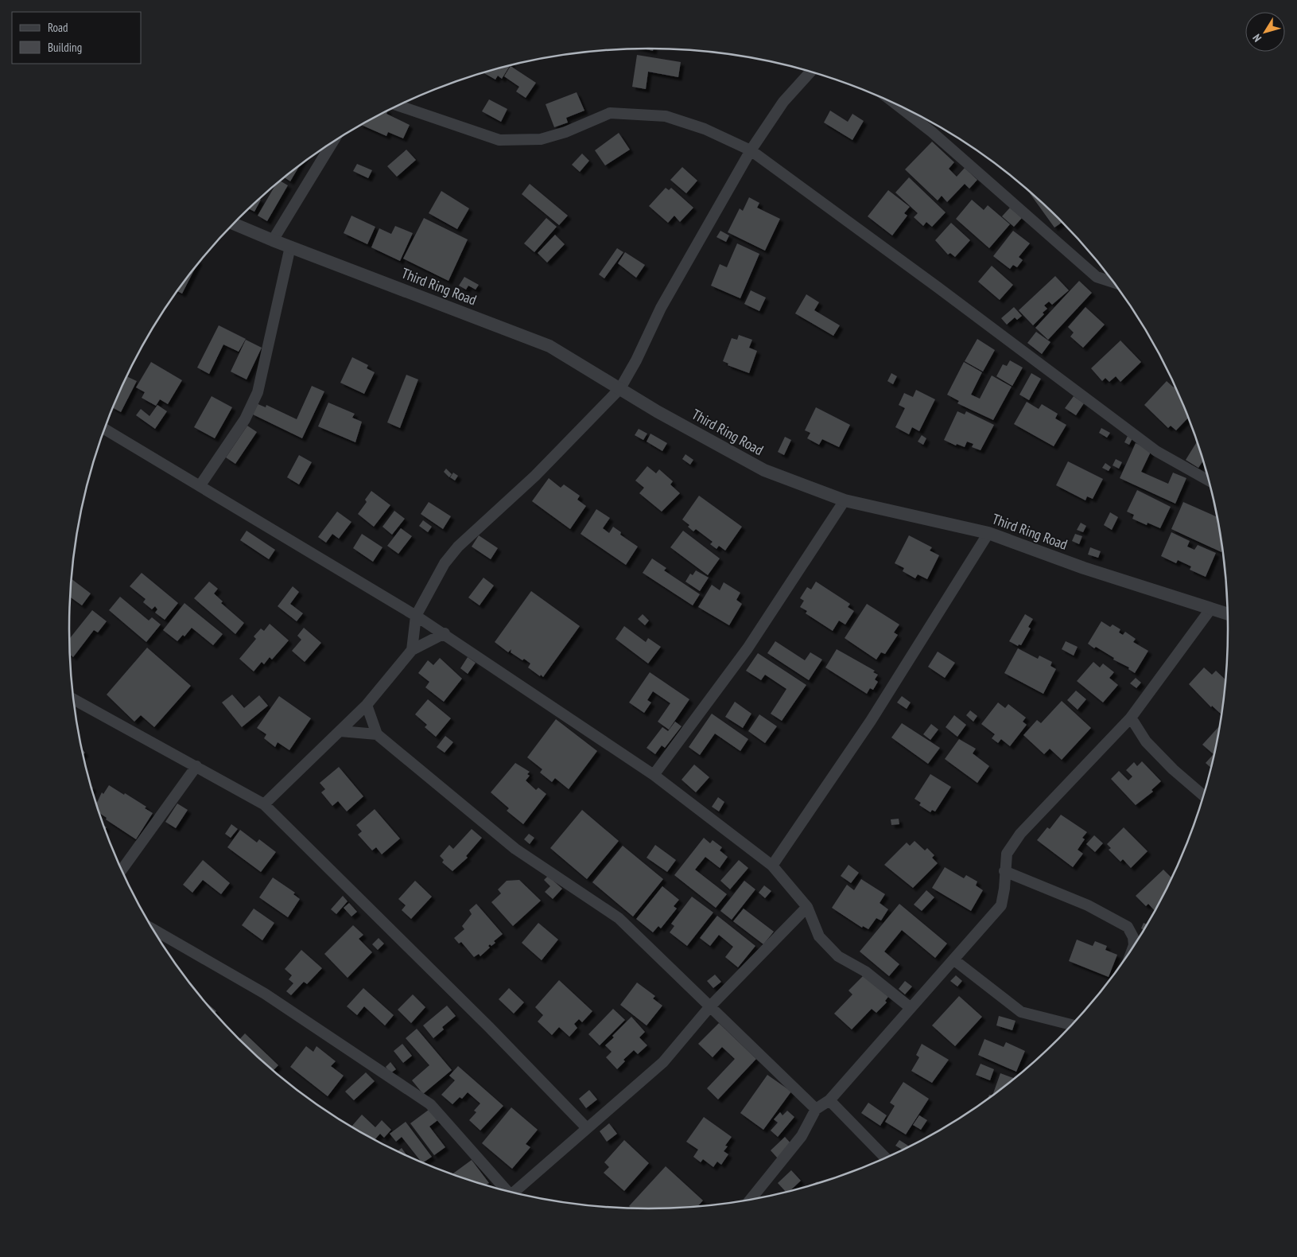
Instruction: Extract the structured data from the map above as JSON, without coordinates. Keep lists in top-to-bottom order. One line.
{"streets":{"street":["Third Ring Road"]},"legend":["Road","Building"],"north":"bottom left"}
